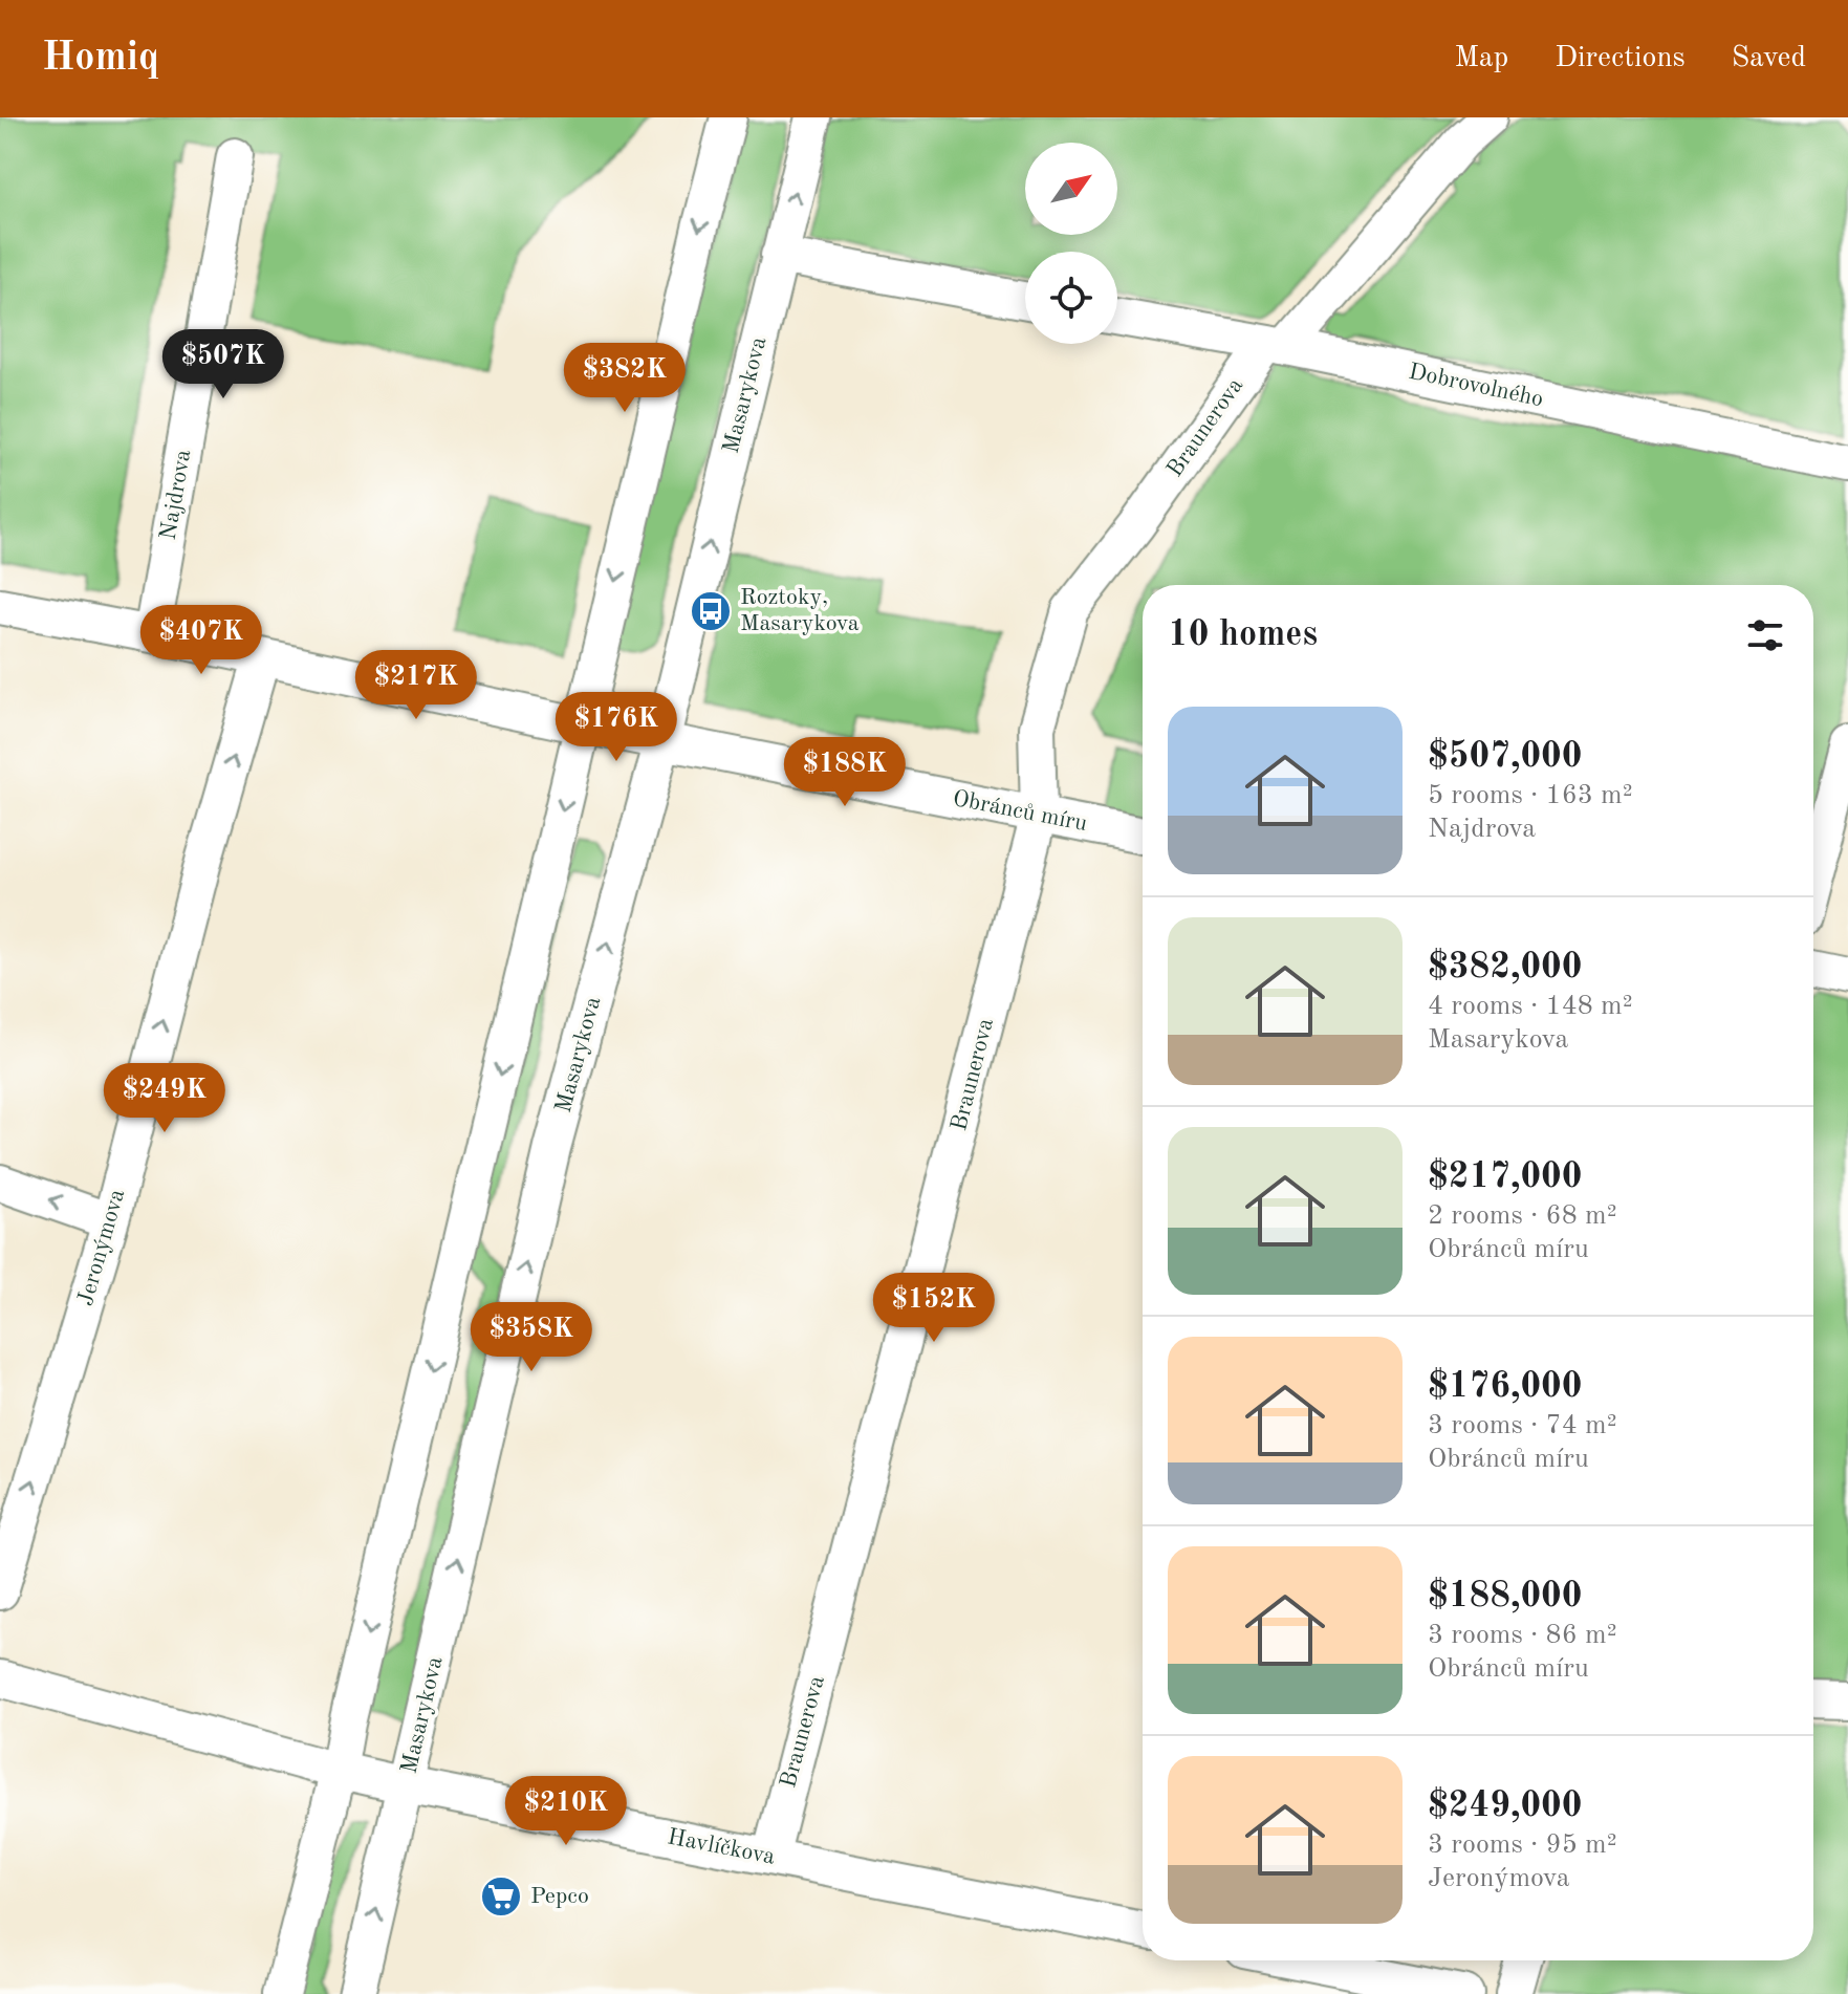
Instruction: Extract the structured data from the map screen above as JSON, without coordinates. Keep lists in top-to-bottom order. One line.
{"streets":{"street":["Dobrovolného","Masarykova","Braunerova","Najdrova","Obránců míru","Jeronýmova","Havlíčkova"]},"crossings":[["Dobrovolného","Braunerova"],["Masarykova","Obránců míru"],["Masarykova","Havlíčkova"],["Braunerova","Obránců míru"],["Braunerova","Havlíčkova"],["Najdrova","Obránců míru"],["Obránců míru","Jeronýmova"]],"one_way":["Jeronýmova"],"places":{"bus stop":["Roztoky, Masarykova"],"supermarket":["Pepco"]},"north":"top right","page":{"header":"Homiq","nav":["Map","Directions","Saved"],"price":["$507K","$382K","$407K","$217K","$176K","$188K","$249K","$152K","$358K","$210K"],"heading":"10 homes","list":[{"name":"$507,000","note":"5 rooms · 163 m² · Najdrova"},{"name":"$382,000","note":"4 rooms · 148 m² · Masarykova"},{"name":"$217,000","note":"2 rooms · 68 m² · Obránců míru"},{"name":"$176,000","note":"3 rooms · 74 m² · Obránců míru"},{"name":"$188,000","note":"3 rooms · 86 m² · Obránců míru"},{"name":"$249,000","note":"3 rooms · 95 m² · Jeronýmova"}]}}
